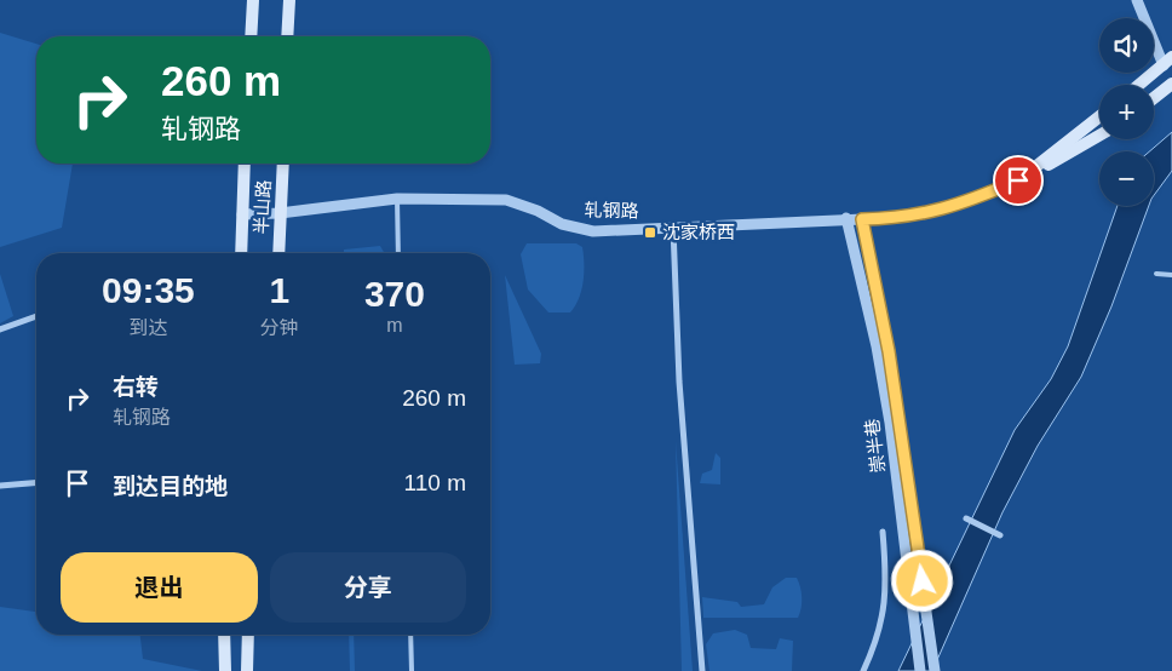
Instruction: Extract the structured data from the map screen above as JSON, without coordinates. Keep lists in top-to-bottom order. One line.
{"streets":{"main road":["半山路"],"street":["轧钢路","崇半巷"]},"crossings":[["半山路","轧钢路"],["轧钢路","崇半巷"]],"places":{"transit":["沈家桥西"]},"page":{"map_buttons":["+","−"],"turn":["260 m","轧钢路"],"eta":["09:35","到达","1","分钟","370","m"],"list":[{"name":"右转","note":"轧钢路","value":"260 m"},{"name":"到达目的地","value":"110 m"}],"buttons":["退出","分享"]}}
